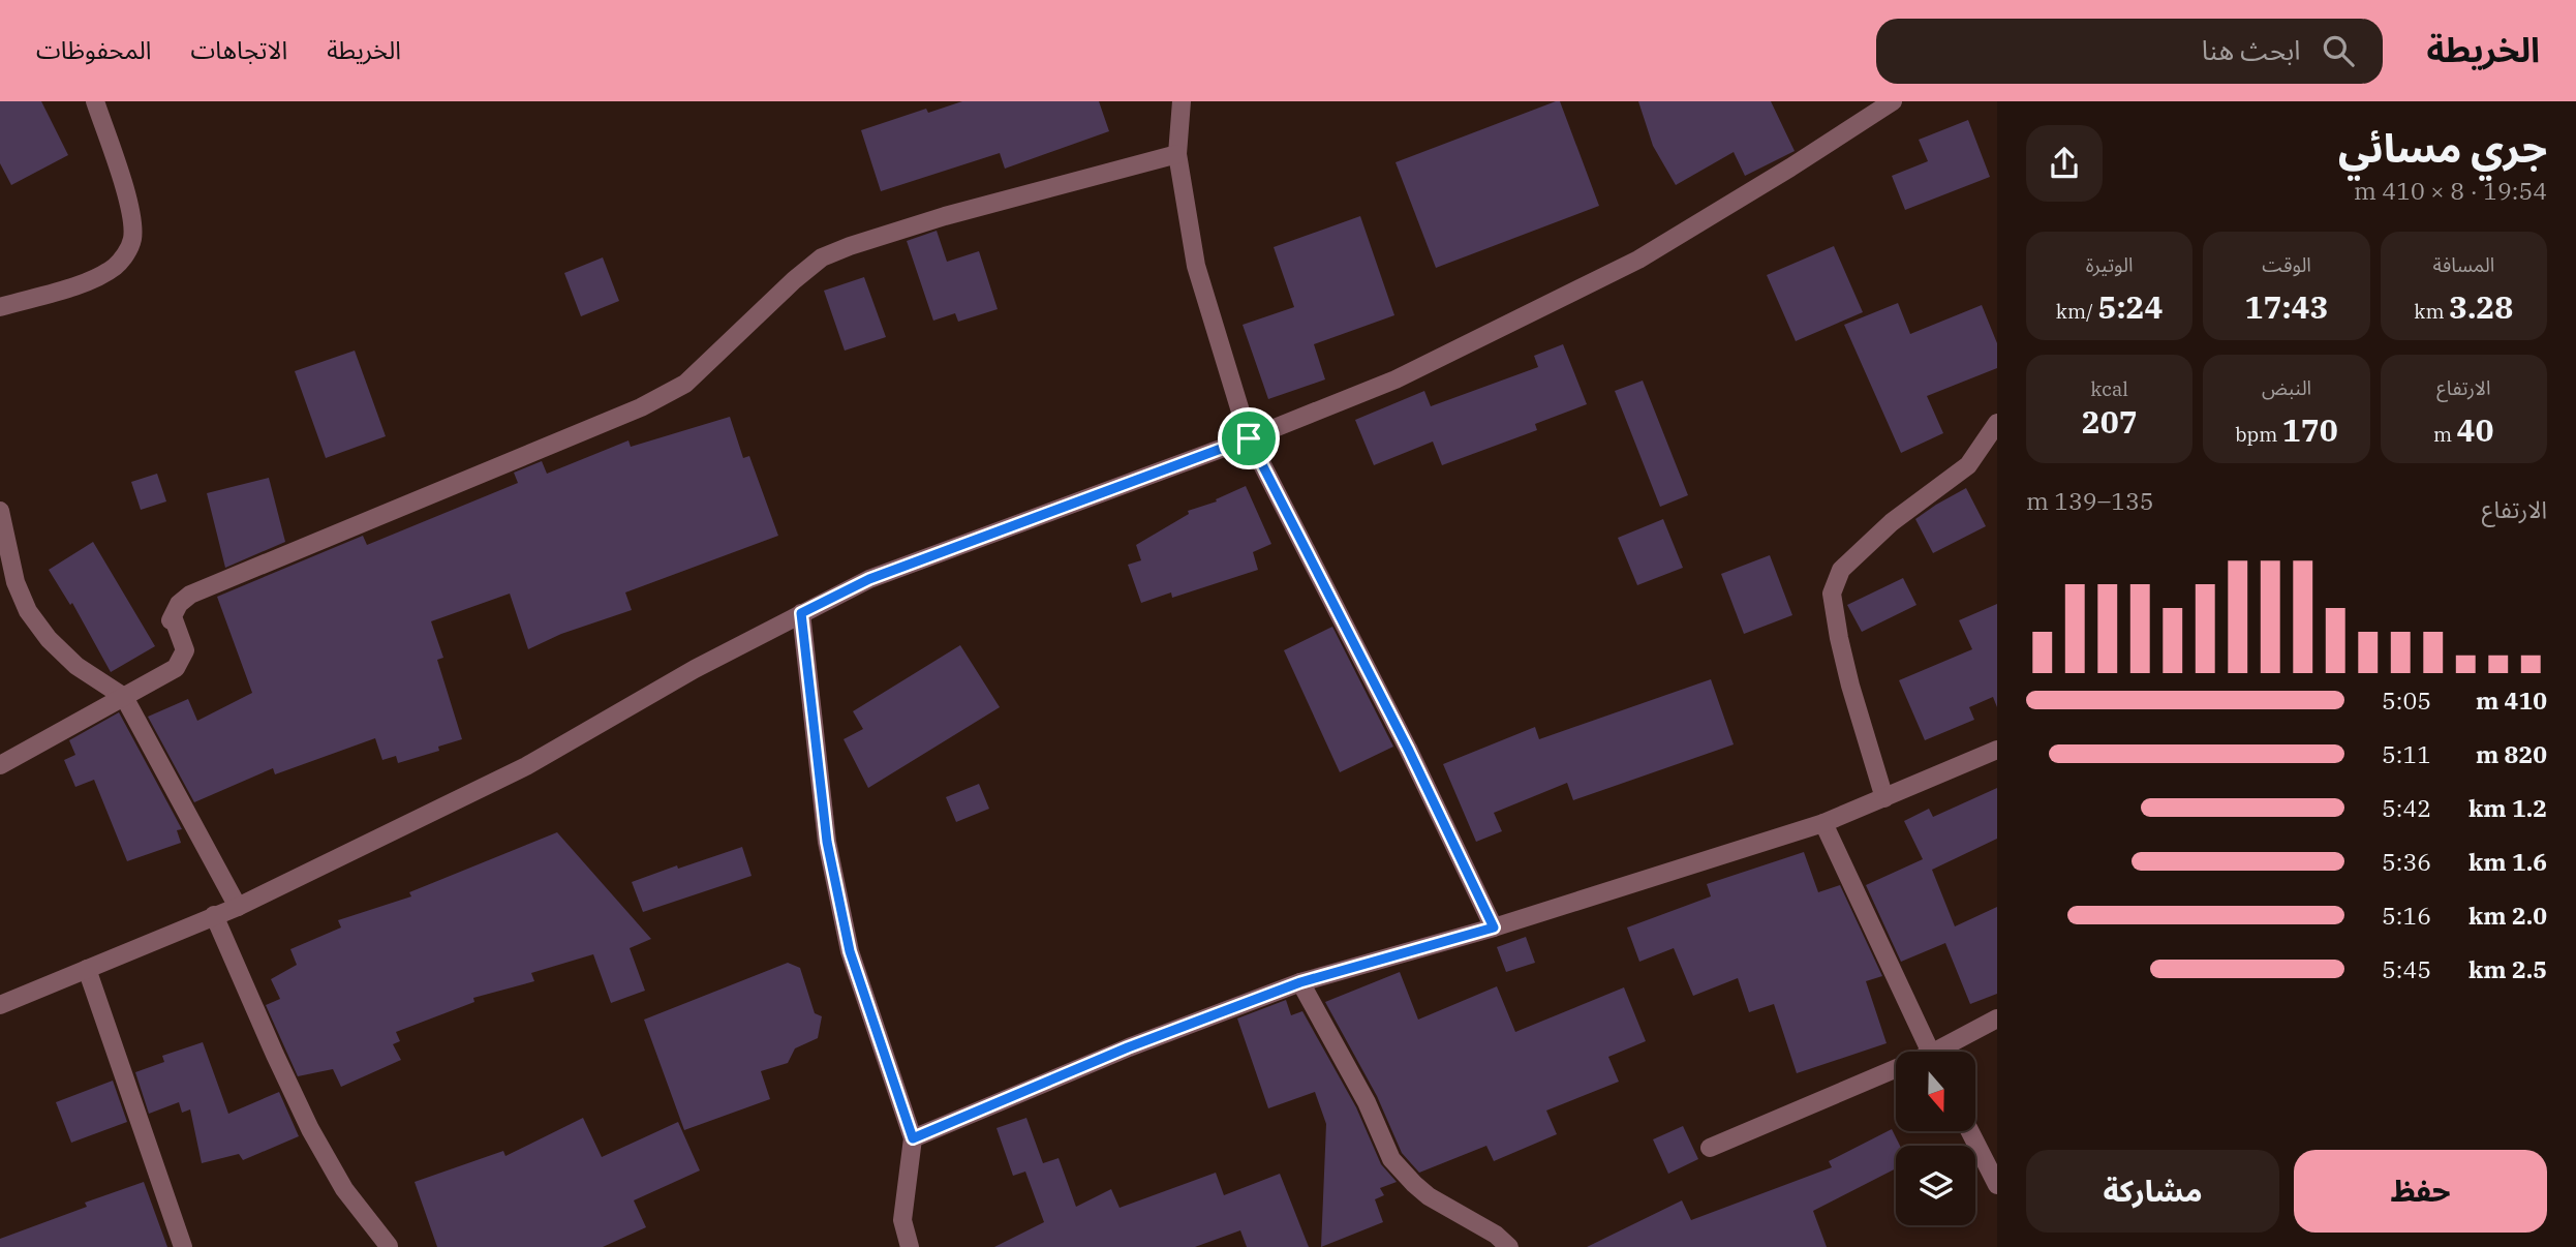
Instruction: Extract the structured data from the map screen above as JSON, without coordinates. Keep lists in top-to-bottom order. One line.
{"north":"bottom","page":{"header":"الخريطة","search":"ابحث هنا","nav":["الخريطة","الاتجاهات","المحفوظات"],"heading":["جري مسائي","19:54 · 8 × 410 m"],"stats":[["المسافة","3.28 km"],["الوقت","17:43"],["الوتيرة","5:24 /km"],["الارتفاع","40 m"],["النبض","170 bpm"],["kcal","207"]],"chart":["الارتفاع","135–139 m"],"list":[{"name":"410 m","note":"5:05"},{"name":"820 m","note":"5:11"},{"name":"1.2 km","note":"5:42"},{"name":"1.6 km","note":"5:36"},{"name":"2.0 km","note":"5:16"},{"name":"2.5 km","note":"5:45"}],"buttons":["حفظ","مشاركة"]}}
